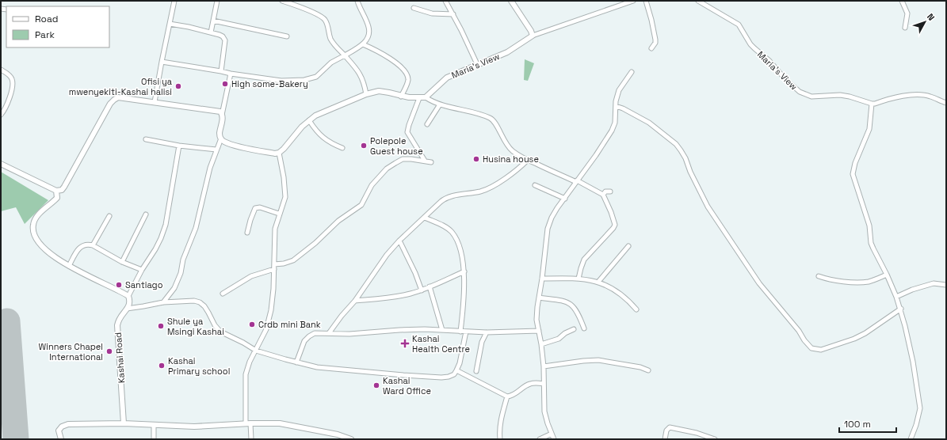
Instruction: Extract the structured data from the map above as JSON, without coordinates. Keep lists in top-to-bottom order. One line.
{"streets":{"street":["Maria's View","Kashai Road"]},"places":{"other":["High some-Bakery","Ofisi ya mwenyekiti-Kashai halisi","Polepole Guest house","Husina house","Santiago","Crdb mini Bank","Shule ya Msingi Kashai","Winners Chapel International","Kashai Primary school","Kashai Ward Office"],"health":["Kashai Health Centre"]},"legend":["Road","Park"],"scale_bar":"100 m","north":"top right"}
